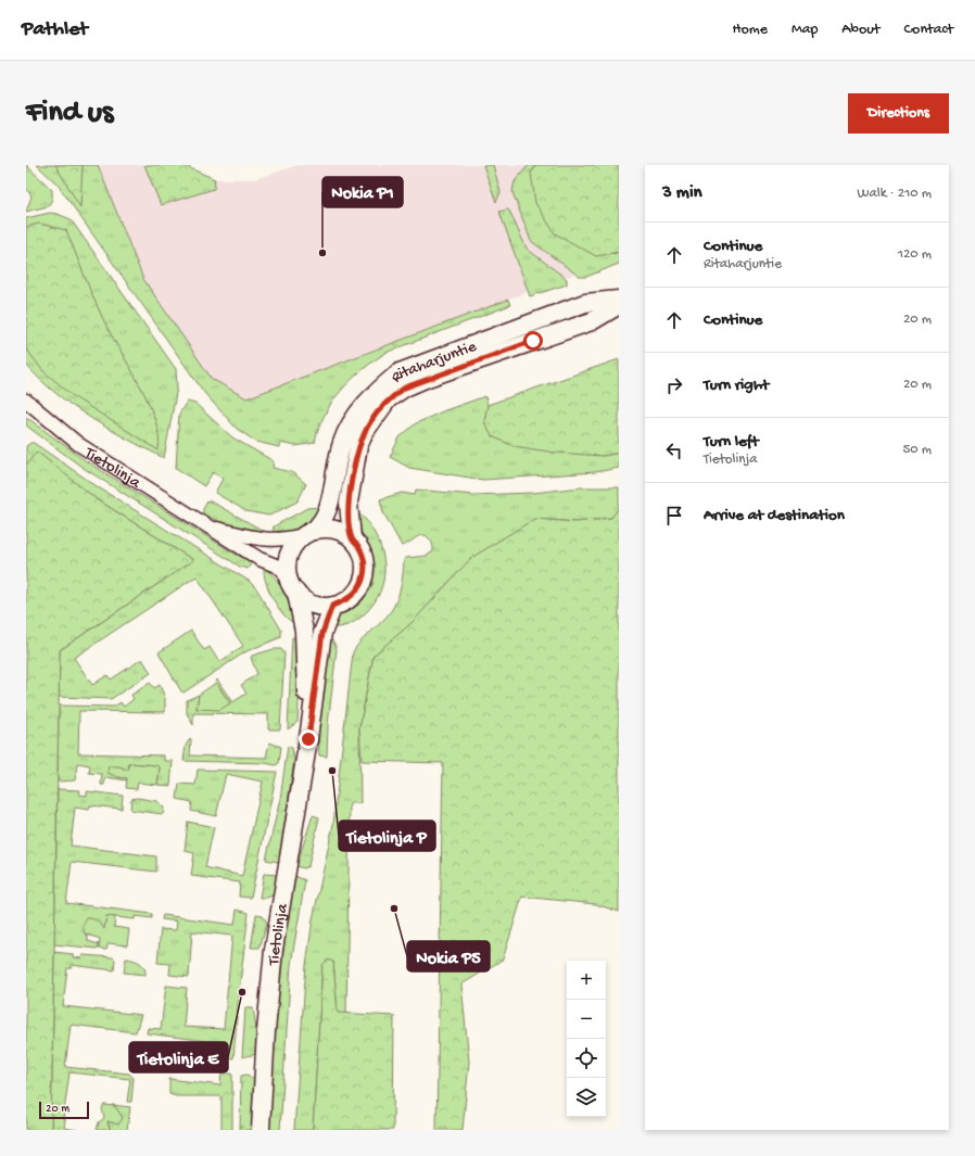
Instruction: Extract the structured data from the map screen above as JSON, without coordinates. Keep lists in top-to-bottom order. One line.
{"streets":{"street":["Ritaharjuntie","Tietolinja"]},"crossings":[["Ritaharjuntie","Tietolinja"]],"places":["Nokia P1","Tietolinja P","Nokia P5","Tietolinja E"],"scale_bar":"20 m","page":{"header":"Pathlet","nav":["Home","Map","About","Contact"],"buttons":"Directions","title":"Find us","heading":["3 min","Walk · 210 m"],"list":[["Continue","Ritaharjuntie","120 m"],["Continue","20 m"],["Turn right","20 m"],["Turn left","Tietolinja","50 m"],"Arrive at destination"],"map_buttons":["+","−"],"scale":"20 m"}}
